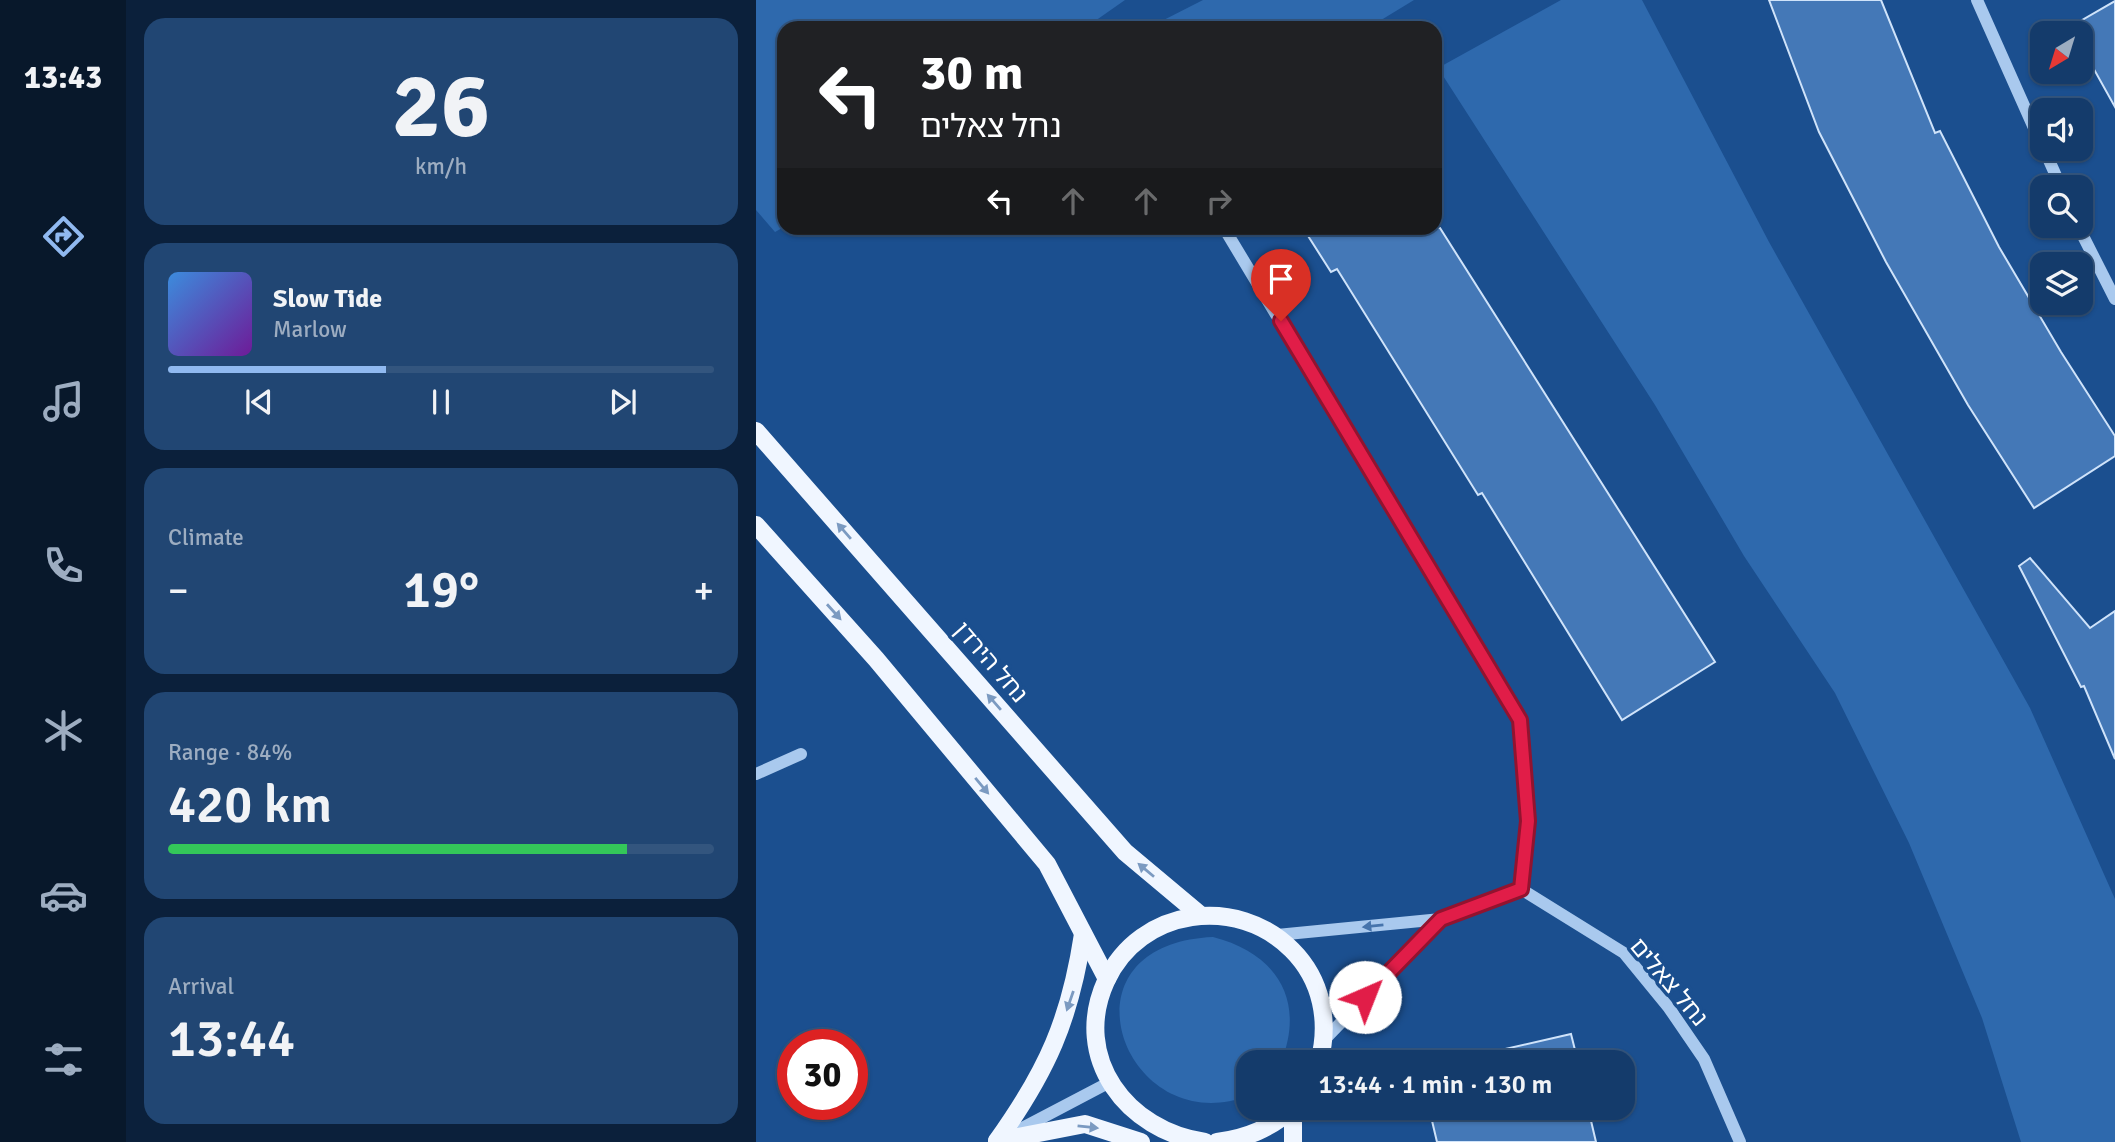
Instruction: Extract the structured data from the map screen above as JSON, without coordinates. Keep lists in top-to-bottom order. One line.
{"streets":{"main road":["נחל הירדן"],"street":["נחל צאלים"]},"north":"bottom left","page":{"tabs":"13:43","tile":[["26","km/h"],"Climate",["Range · 84%","420 km"],["Arrival","13:44"]],"turn":["30 m","נחל צאלים"],"song":["Slow Tide","Marlow"],"heat":["−","19°","+"],"limit":"30","trip":"13:44 · 1 min · 130 m"}}
